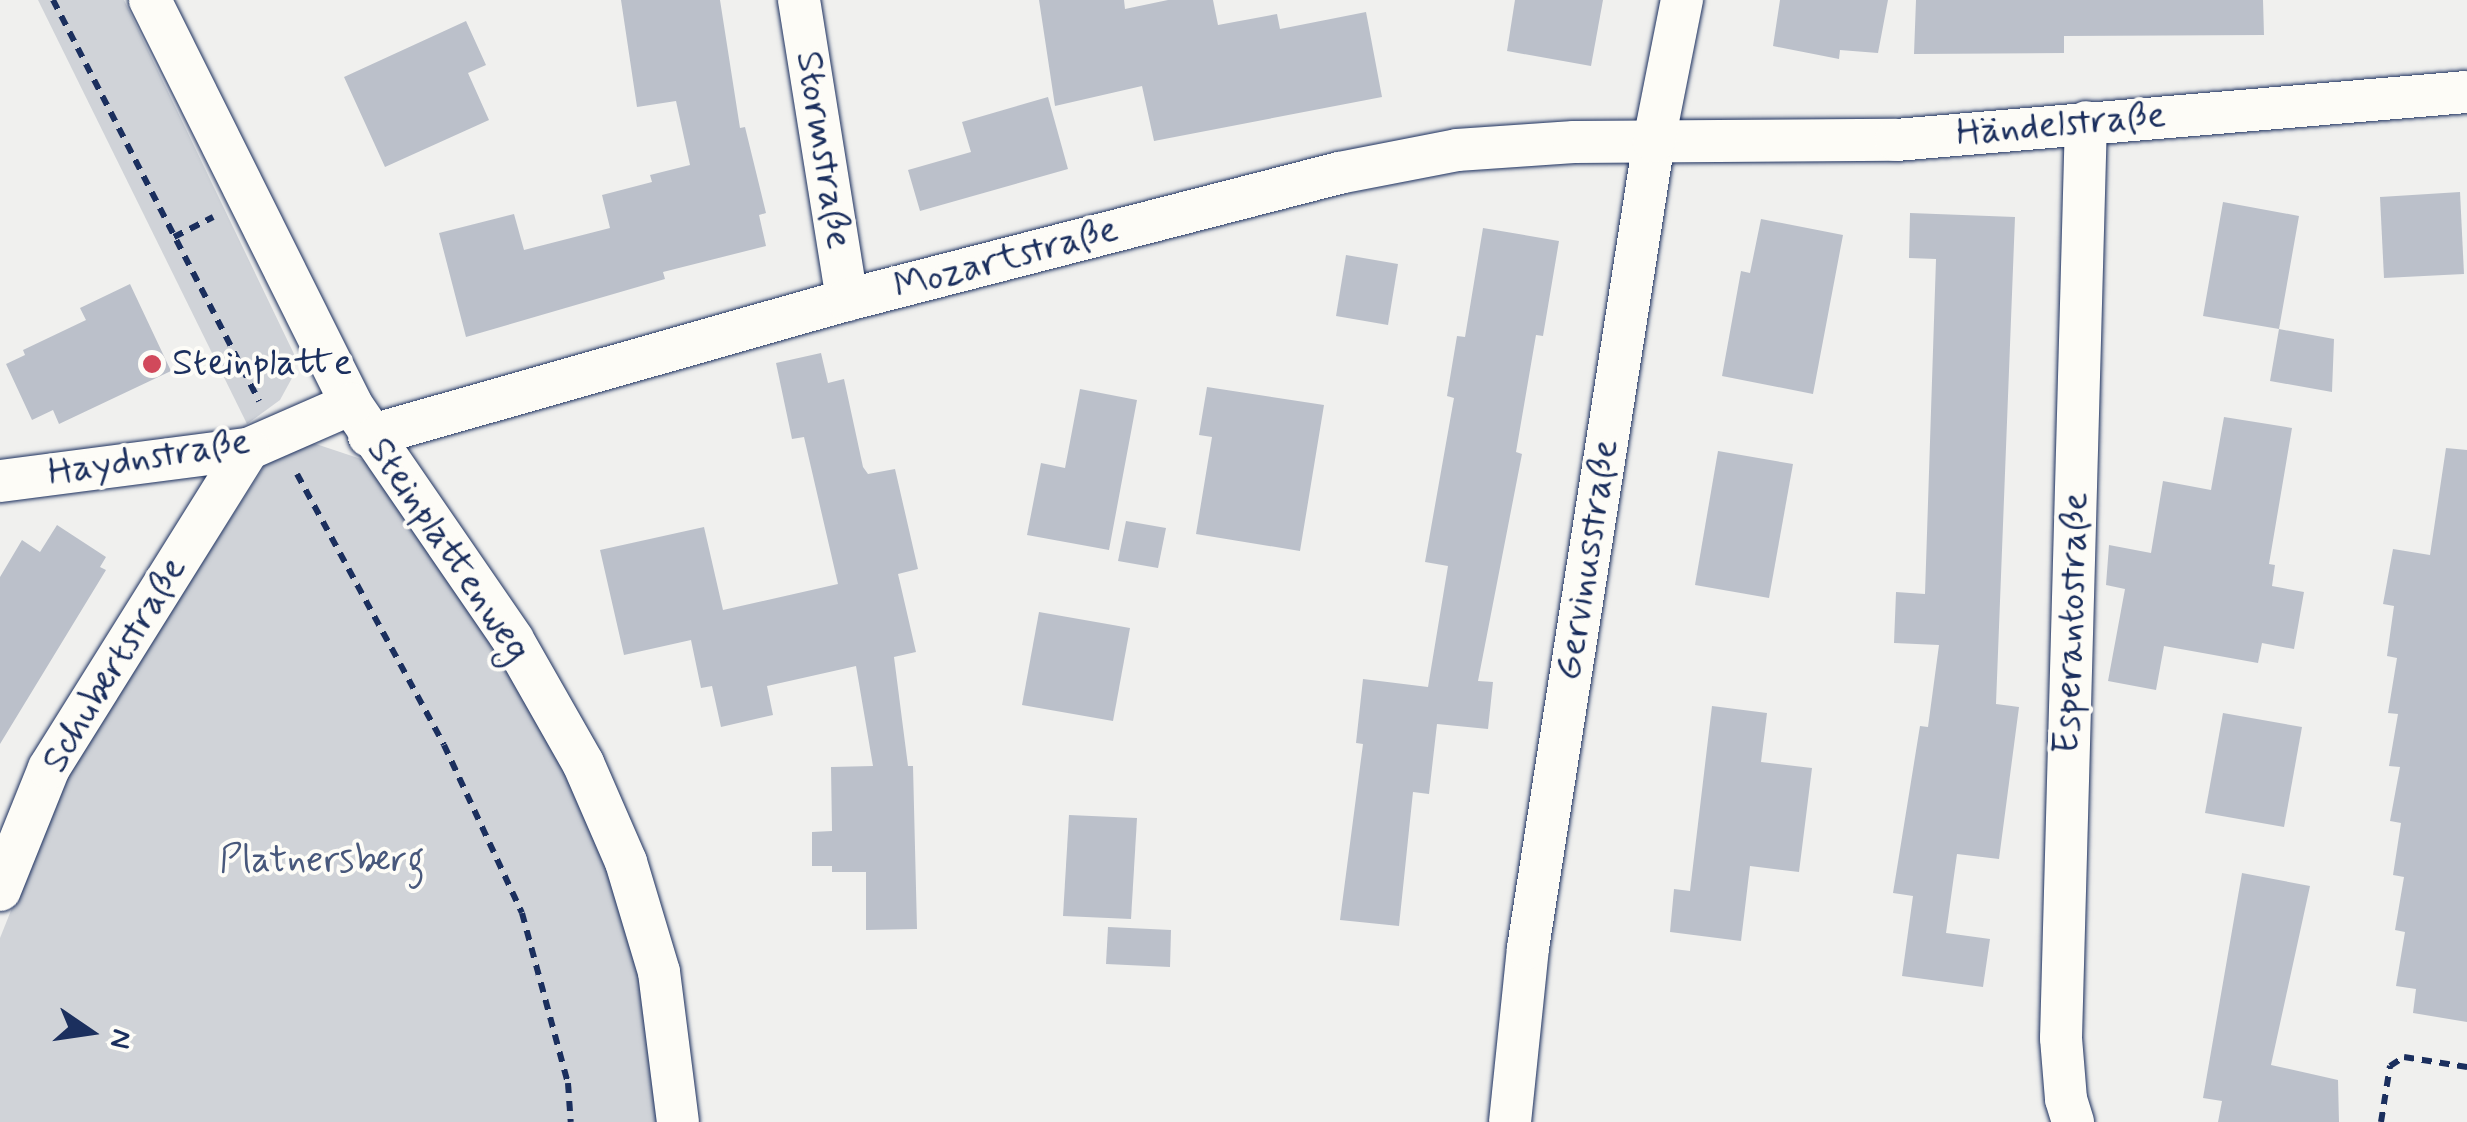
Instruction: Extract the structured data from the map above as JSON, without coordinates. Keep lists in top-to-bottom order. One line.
{"streets":{"street":["Händelstraße","Stormstraße","Mozartstraße","Haydnstraße","Steinplattenweg","Gervinusstraße","Esperantostraße","Schubertstraße"]},"crossings":[["Händelstraße","Mozartstraße"],["Händelstraße","Gervinusstraße"],["Händelstraße","Esperantostraße"],["Stormstraße","Mozartstraße"],["Mozartstraße","Haydnstraße"],["Mozartstraße","Steinplattenweg"],["Mozartstraße","Gervinusstraße"],["Haydnstraße","Steinplattenweg"],["Haydnstraße","Schubertstraße"]],"parks":["Platnersberg"],"places":["Steinplatte"],"north":"right"}
